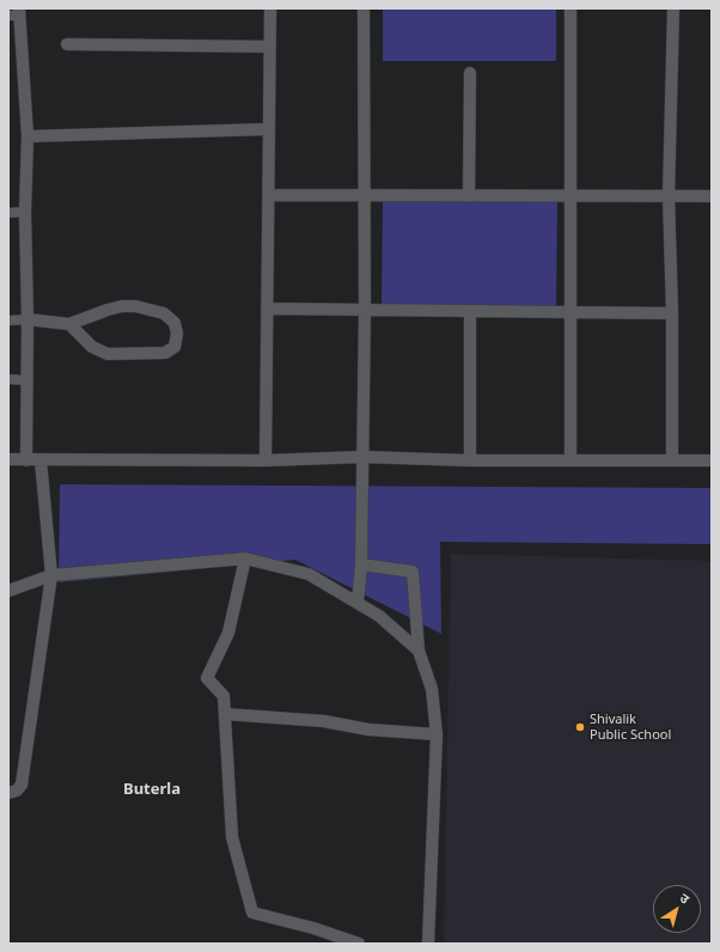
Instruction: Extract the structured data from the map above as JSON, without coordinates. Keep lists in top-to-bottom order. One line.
{"districts":["Buterla"],"places":["Shivalik Public School"],"north":"top right"}
